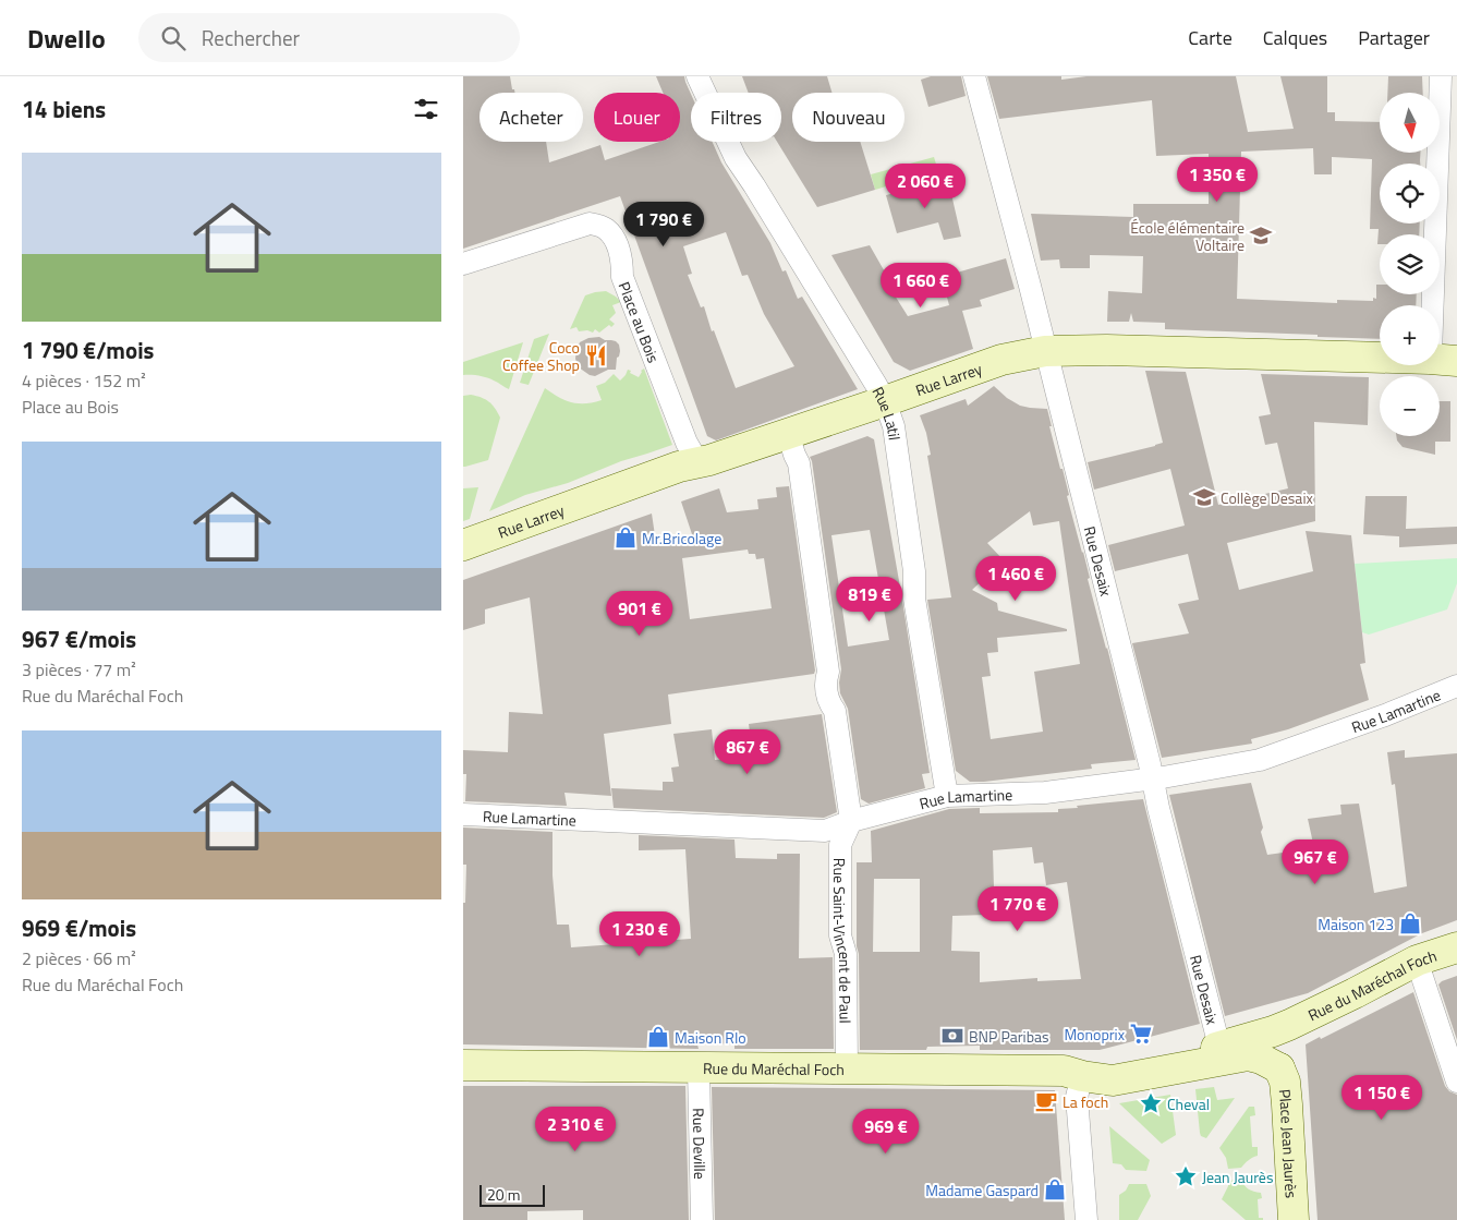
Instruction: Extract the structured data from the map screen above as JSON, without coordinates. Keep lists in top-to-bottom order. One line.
{"streets":{"main road":["Rue Larrey","Rue du Maréchal Foch","Place Jean Jaurès"],"street":["Place au Bois","Rue Latil","Rue Desaix","Rue Lamartine","Rue Saint-Vincent de Paul","Rue Deville"]},"crossings":[["Place au Bois","Rue Larrey"],["Rue Larrey","Rue Latil"],["Rue Larrey","Rue Desaix"],["Rue Latil","Rue Lamartine"],["Rue Desaix","Rue Lamartine"],["Rue Desaix","Rue du Maréchal Foch"],["Rue Lamartine","Rue Saint-Vincent de Paul"],["Rue Saint-Vincent de Paul","Rue du Maréchal Foch"],["Rue du Maréchal Foch","Rue Deville"],["Rue du Maréchal Foch","Place Jean Jaurès"]],"places":{"school or university":["École élémentaire Voltaire","Collège Desaix"],"restaurant":["Coco Coffee Shop"],"shop":["Mr.Bricolage","Maison 123","Maison RIo","Madame Gaspard"],"supermarket":["Monoprix"],"bank":["BNP Paribas"],"cafe":["La foch"],"place":["Cheval","Jean Jaurès"]},"scale_bar":"20 m","north":"bottom","page":{"header":"Dwello","search":"Rechercher","nav":["Carte","Calques","Partager"],"heading":"14 biens","map_buttons":["+","−"],"chip":["Acheter","Louer","Filtres","Nouveau"],"list":[{"name":"1 790 €/mois","note":"4 pièces · 152 m² · Place au Bois"},{"name":"967 €/mois","note":"3 pièces · 77 m² · Rue du Maréchal Foch"},{"name":"969 €/mois","note":"2 pièces · 66 m² · Rue du Maréchal Foch"}],"price":["1 350 €","2 060 €","1 790 €","1 660 €","1 460 €","819 €","901 €","867 €","967 €","1 770 €","1 230 €","1 150 €","2 310 €","969 €"],"scale":"20 m"}}
